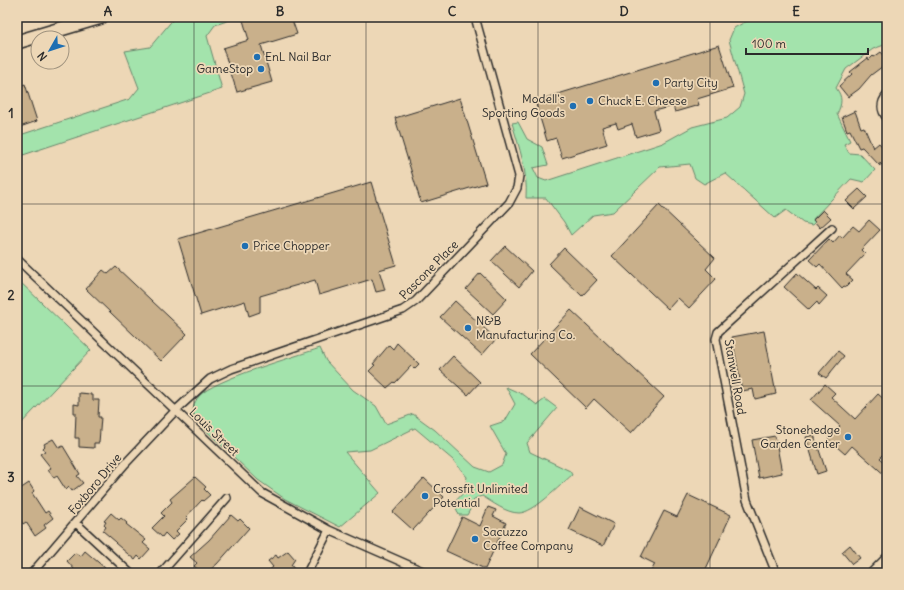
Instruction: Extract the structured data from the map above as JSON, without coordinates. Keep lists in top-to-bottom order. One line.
{"streets":{"street":["Pascone Place","Stanwell Road","Louis Street","Foxboro Drive"]},"crossings":[["Pascone Place","Louis Street"],["Pascone Place","Foxboro Drive"],["Louis Street","Foxboro Drive"]],"places":["EnL Nail Bar","GameStop","Party City","Chuck E. Cheese","Modell's Sporting Goods","Price Chopper","N&B Manufacturing Co.","Stonehedge Garden Center","Crossfit Unlimited Potential","Sacuzzo Coffee Company"],"scale_bar":"100 m","north":"bottom left","grid":{"columns":["A","B","C","D","E"],"rows":["1","2","3"]}}
